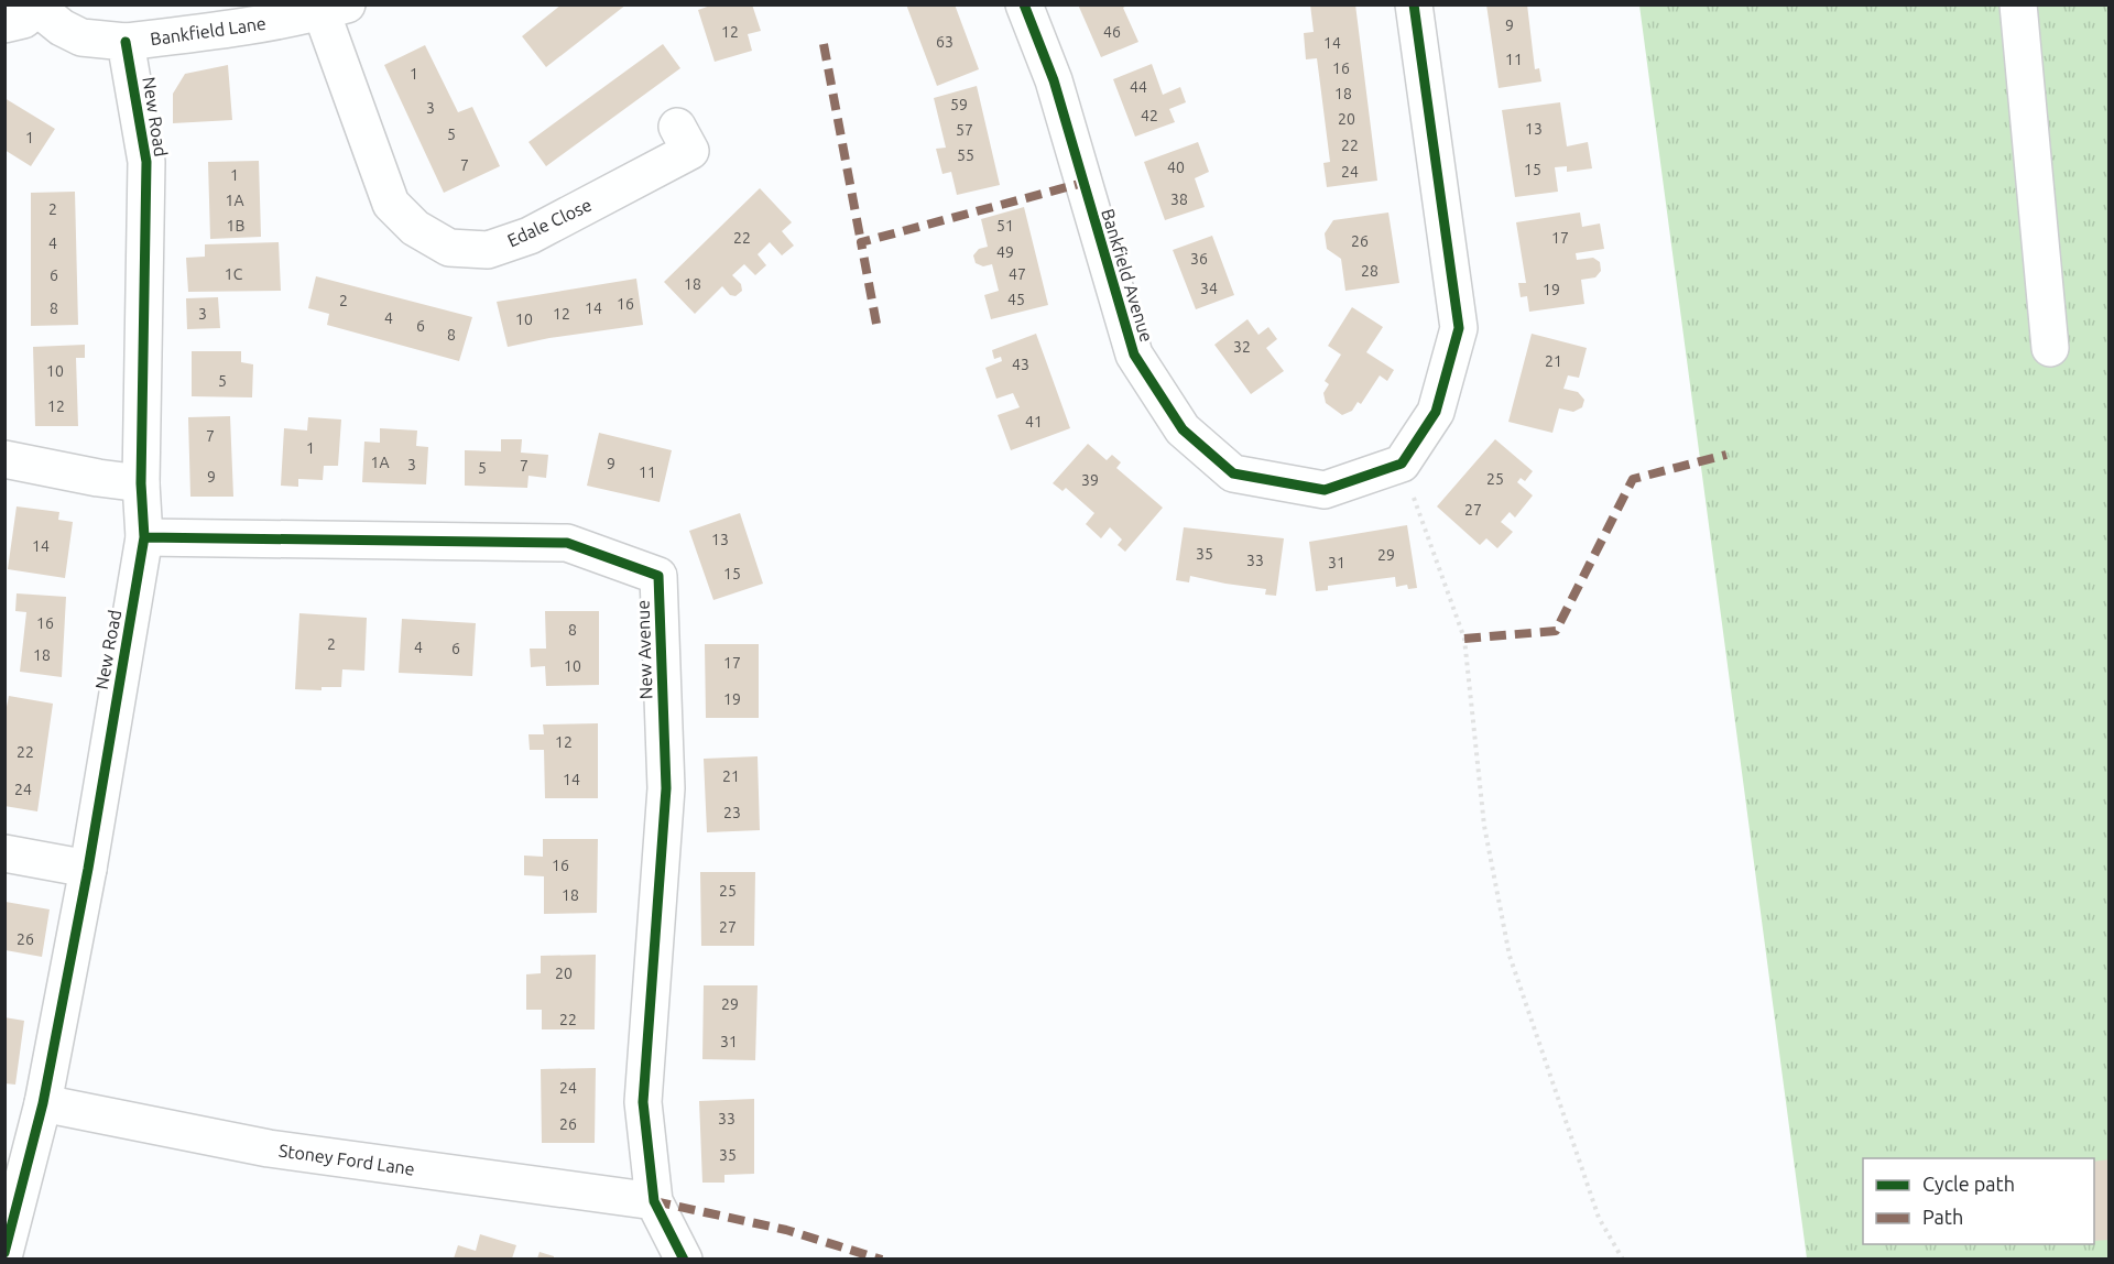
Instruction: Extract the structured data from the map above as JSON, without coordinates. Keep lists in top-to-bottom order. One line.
{"streets":{"street":["Bankfield Lane","New Road","Edale Close","Bankfield Avenue","New Avenue","Stoney Ford Lane"]},"crossings":[["Bankfield Lane","New Road"],["Bankfield Lane","Edale Close"],["New Road","New Avenue"],["New Road","Stoney Ford Lane"],["New Avenue","Stoney Ford Lane"]],"house_numbers":["9","12","46","63","14","11","16","1","44","18","59","3","42","20","13","57","5","1","22","55","7","40","15","24","1","38","1A","2","1B","51","22","17","26","4","49","36","28","1C","47","6","18","34","19","45","2","16","8","14","3","12","4","10","6","8","32","21","43","10","5","12","41","7","1","1A","9","3","7","5","11","9","25","39","27","13","14","35","29","33","31","15","16","8","2","4","6","18","17","10","19","12","22","21","14","24","23","16","25","18","27","26","20","29","22","31","24","33","26","35"],"legend":["Cycle path","Path"]}
